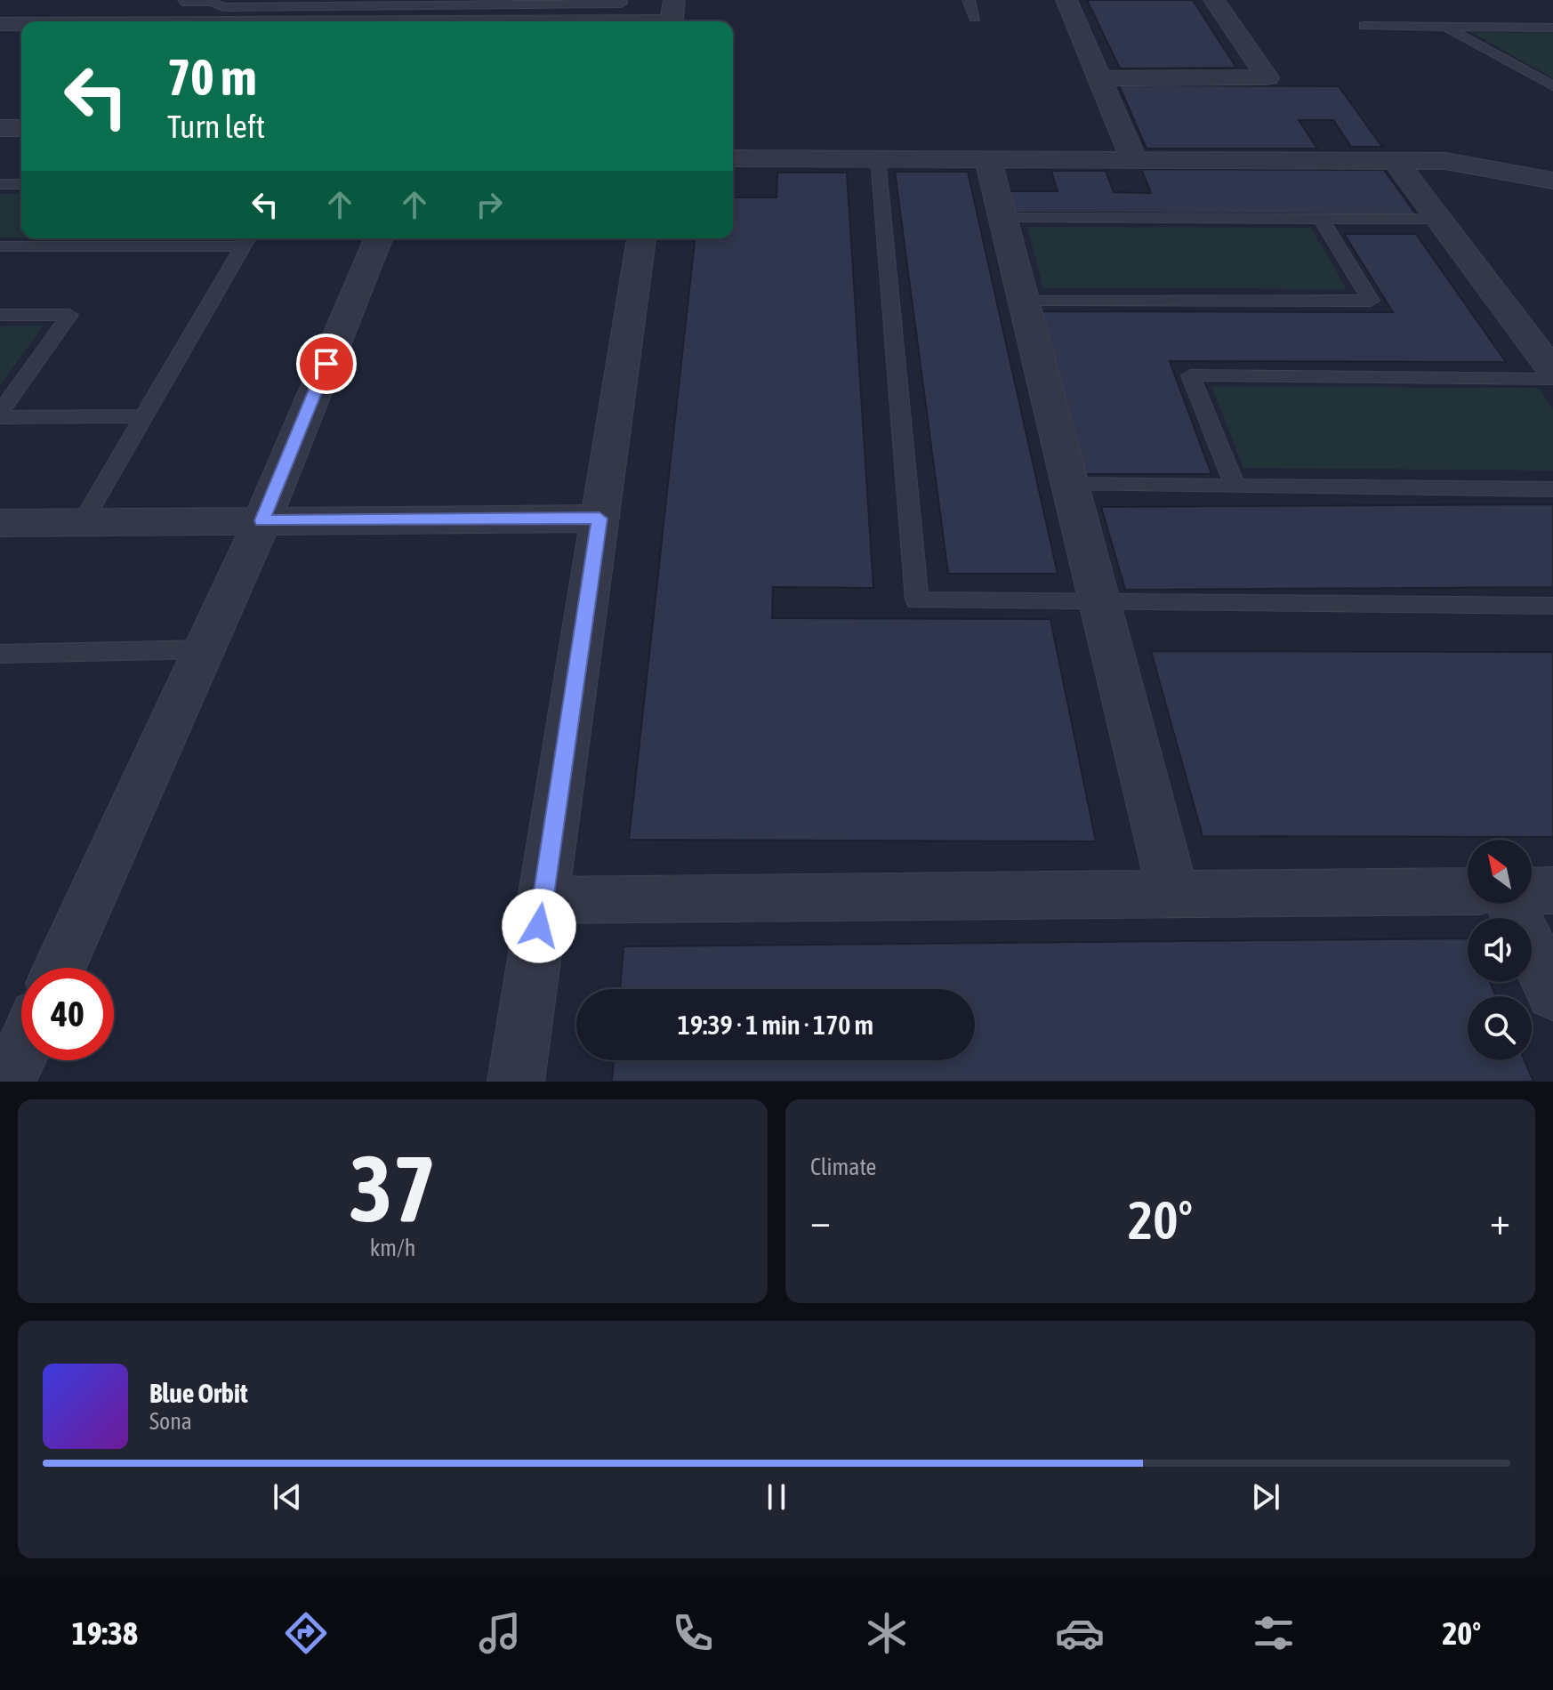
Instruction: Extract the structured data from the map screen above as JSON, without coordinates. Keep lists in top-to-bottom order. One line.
{"north":"top left","page":{"turn":["70 m","Turn left"],"limit":"40","trip":"19:39 · 1 min · 170 m","tile":[["37","km/h"],"Climate"],"heat":["−","20°","+"],"song":["Blue Orbit","Sona"],"tabs":["19:38","20°"]}}
